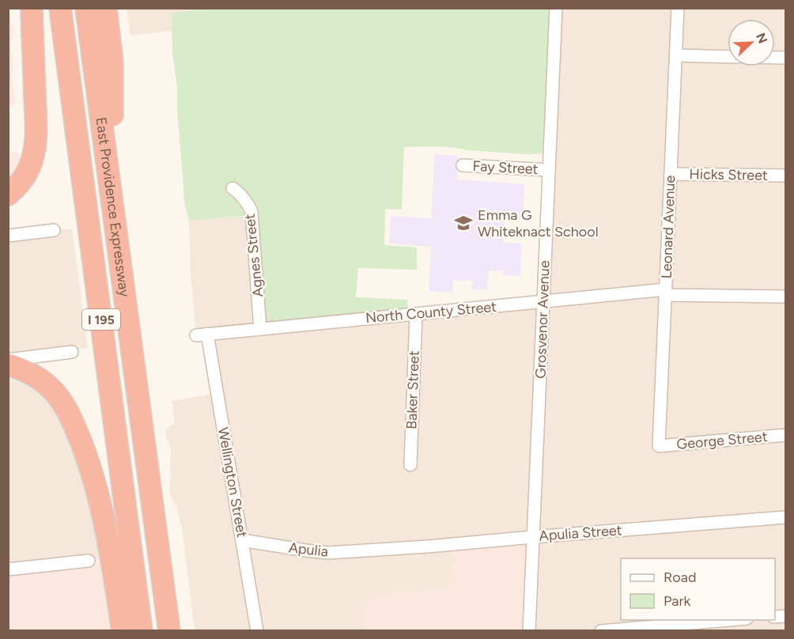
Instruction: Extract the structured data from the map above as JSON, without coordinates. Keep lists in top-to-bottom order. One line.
{"streets":{"highway":["East Providence Expressway","I 195"],"street":["Fay Street","Hicks Street","Leonard Avenue","Agnes Street","North County Street","Grosvenor Avenue","Baker Street","George Street","Wellington Street","Apulia Street","Apulia"]},"crossings":[["Fay Street","Grosvenor Avenue"],["Hicks Street","Leonard Avenue"],["Leonard Avenue","North County Street"],["Leonard Avenue","George Street"],["Agnes Street","North County Street"],["North County Street","Grosvenor Avenue"],["North County Street","Baker Street"],["North County Street","Wellington Street"],["Grosvenor Avenue","Apulia Street"],["Wellington Street","Apulia"],["Apulia Street","Apulia"]],"places":{"school or university":["Emma G Whiteknact School"]},"legend":["Road","Park"],"north":"top right"}
